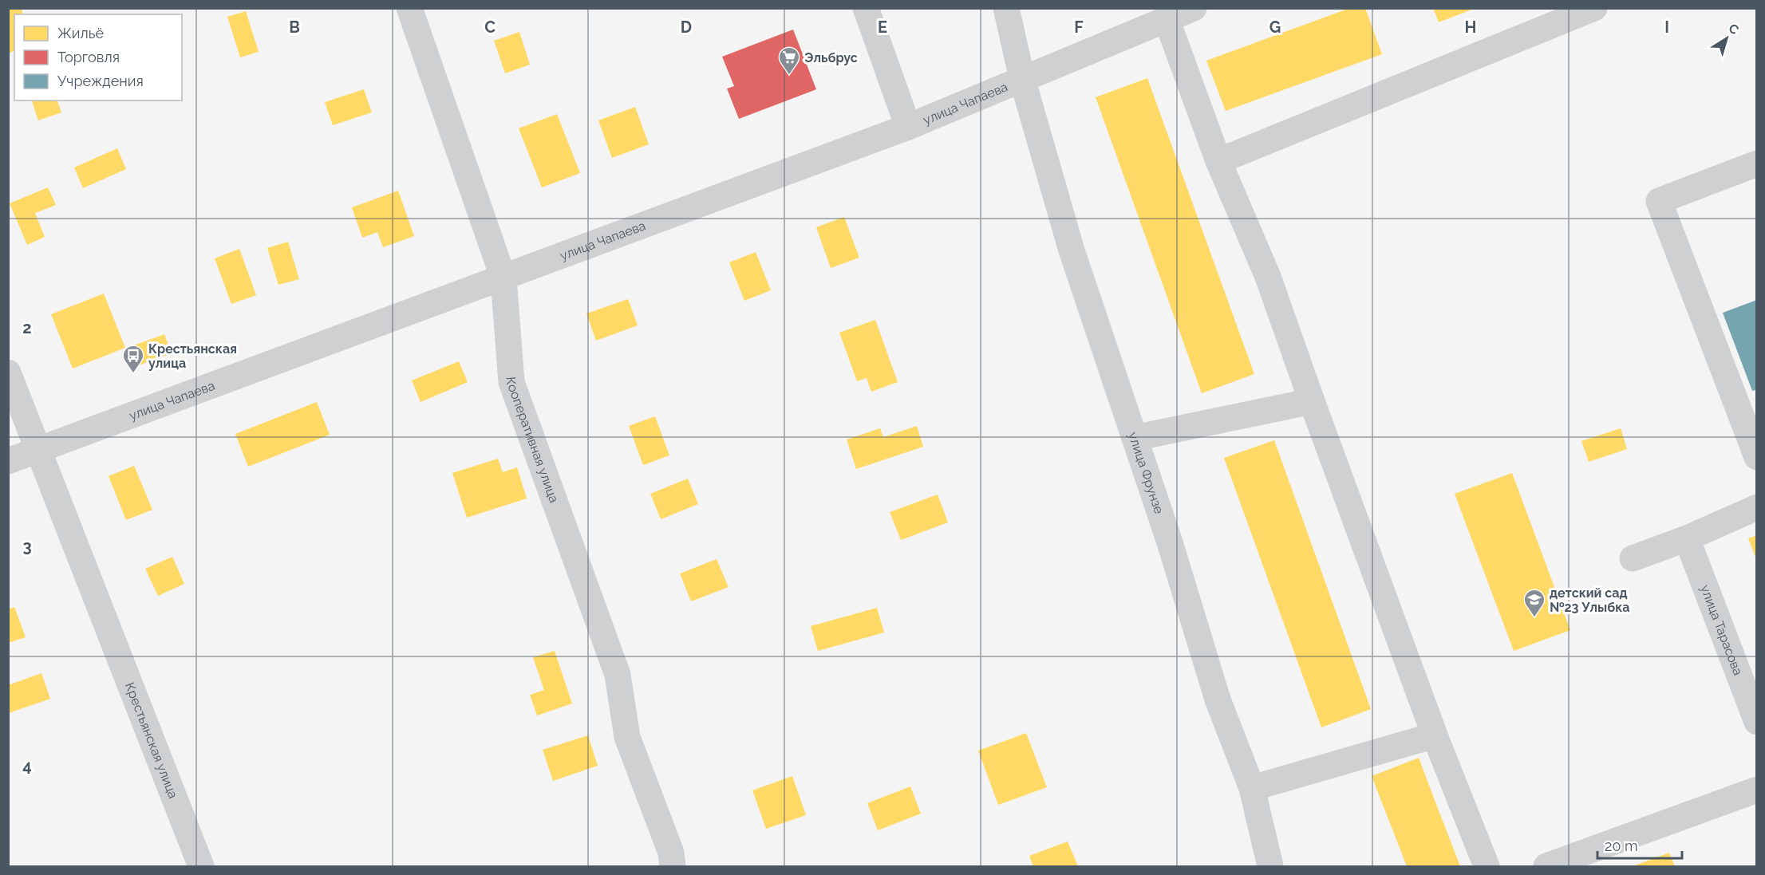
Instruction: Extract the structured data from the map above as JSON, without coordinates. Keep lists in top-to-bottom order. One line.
{"streets":{"street":["улица Чапаева","Кооперативная улица","улица Фрунзе","улица Тарасова","Крестьянская улица"]},"crossings":[["улица Чапаева","Кооперативная улица"],["улица Чапаева","улица Фрунзе"],["улица Чапаева","Крестьянская улица"]],"places":{"supermarket":["Эльбрус"],"bus stop":["Крестьянская улица"],"school or university":["детский сад №23 Улыбка"]},"legend":["Жильё","Торговля","Учреждения"],"scale_bar":"20 m","north":"top right","grid":{"columns":["B","C","D","E","F","G","H","I"],"rows":["2","3","4"]}}
